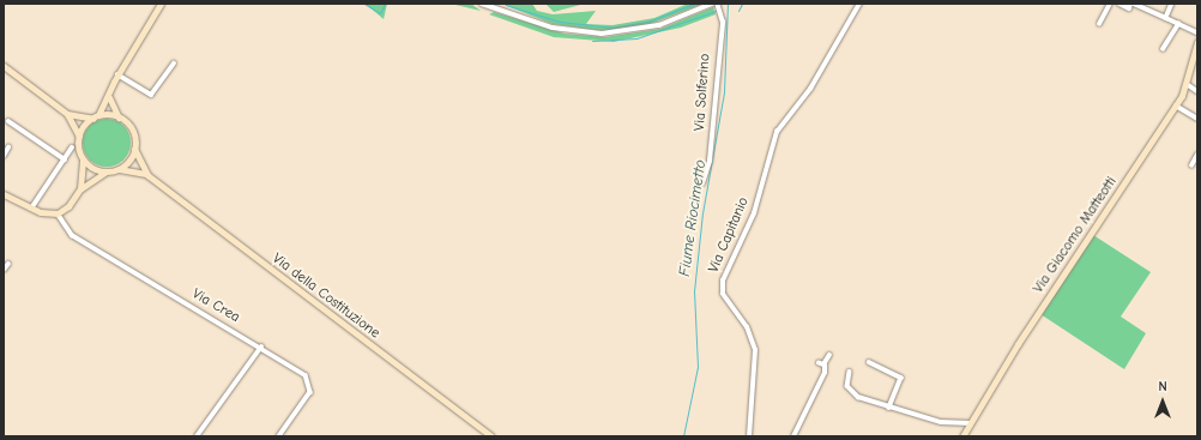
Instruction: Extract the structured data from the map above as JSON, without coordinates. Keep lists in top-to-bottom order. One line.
{"streets":{"main road":["Via Giacomo Matteotti","Via della Costituzione"],"street":["Via Solferino","Via Capitanio","Via Crea"]},"water":["Fiume Riocimetto"],"north":"top"}
